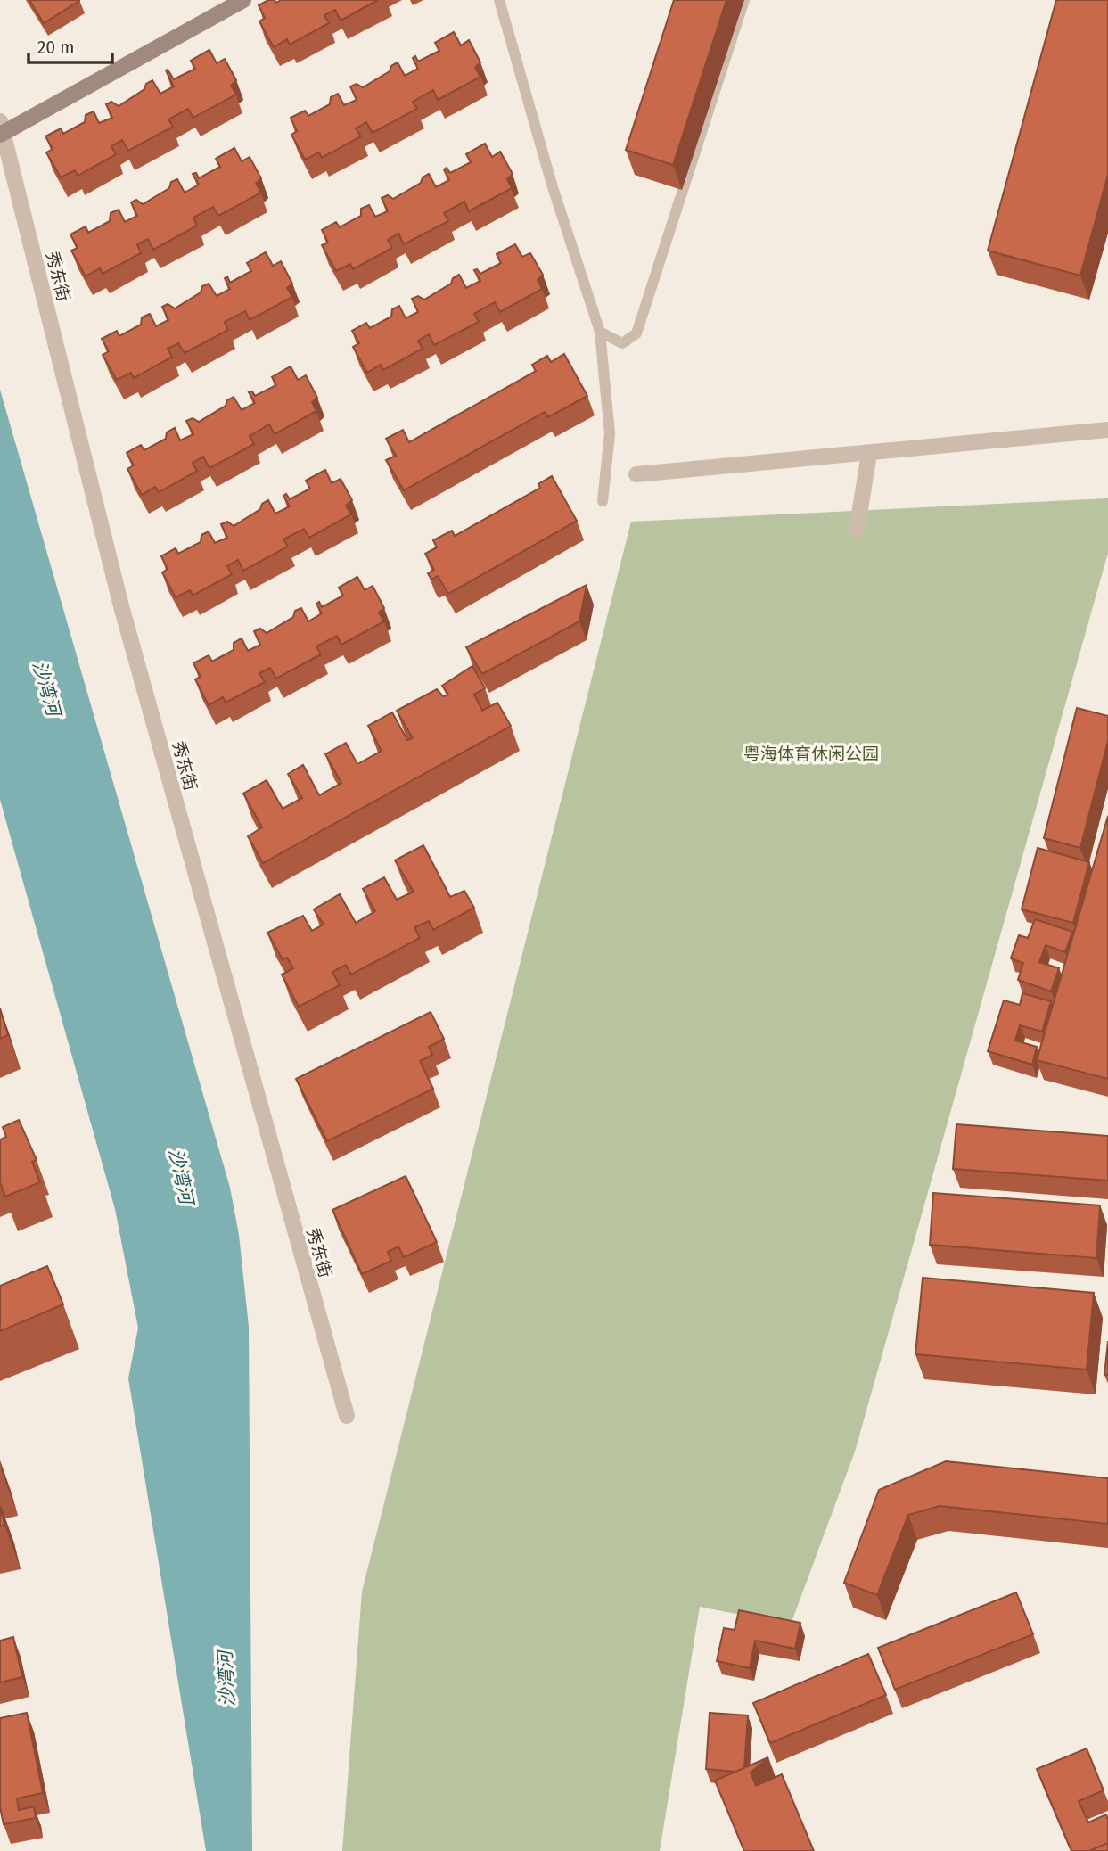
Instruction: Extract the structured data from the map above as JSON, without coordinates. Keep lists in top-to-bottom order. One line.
{"streets":{"street":["秀东街"]},"water":["沙湾河"],"parks":["粤海体育休闲公园"],"scale_bar":"20 m"}
